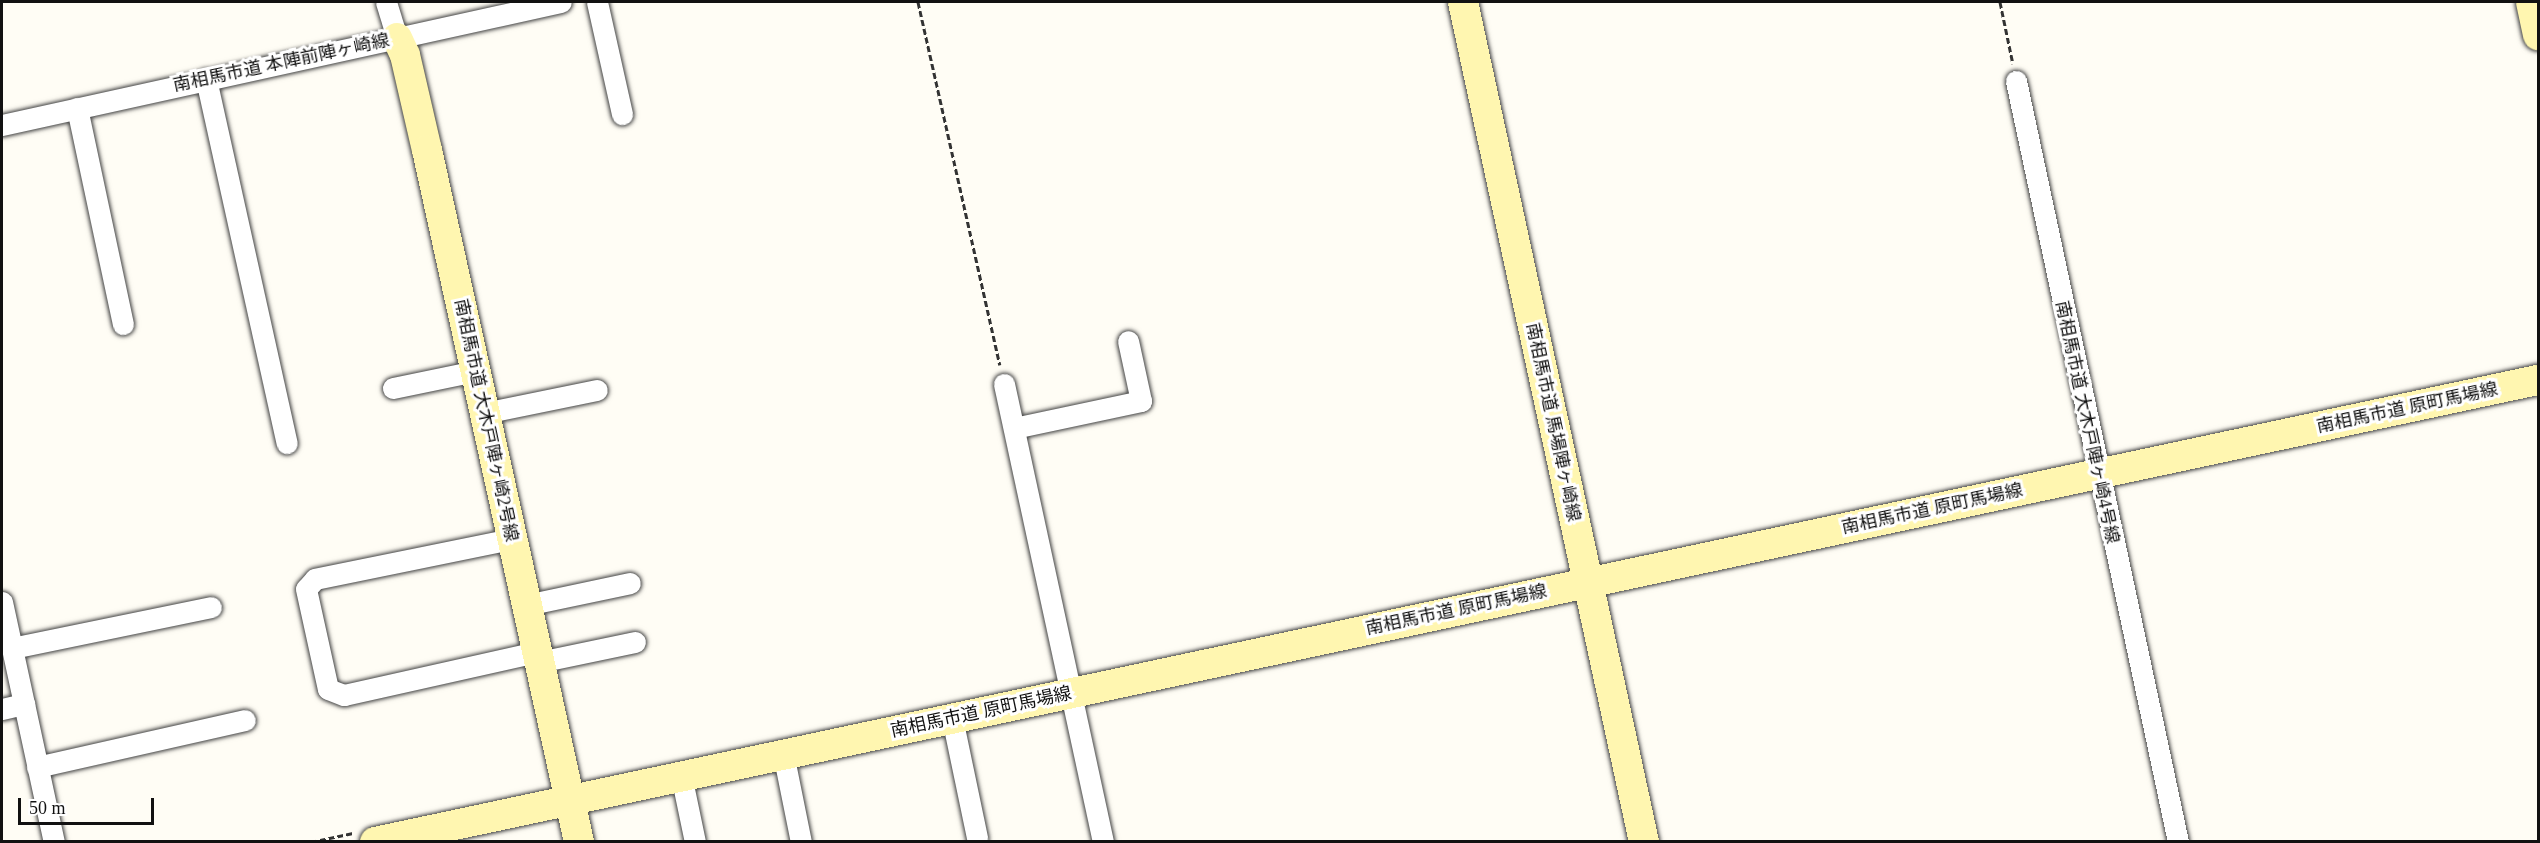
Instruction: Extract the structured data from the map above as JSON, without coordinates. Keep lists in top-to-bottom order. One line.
{"streets":{"street":["南相馬市道 本陣前陣ヶ崎線","南相馬市道 原町馬場線","南相馬市道 大木戸陣ヶ崎2号線","南相馬市道 馬場陣ヶ崎線","南相馬市道 大木戸陣ヶ崎4号線"]},"crossings":[["南相馬市道 本陣前陣ヶ崎線","南相馬市道 大木戸陣ヶ崎2号線"],["南相馬市道 原町馬場線","南相馬市道 大木戸陣ヶ崎2号線"],["南相馬市道 原町馬場線","南相馬市道 馬場陣ヶ崎線"],["南相馬市道 原町馬場線","南相馬市道 大木戸陣ヶ崎4号線"]],"scale_bar":"50 m"}
